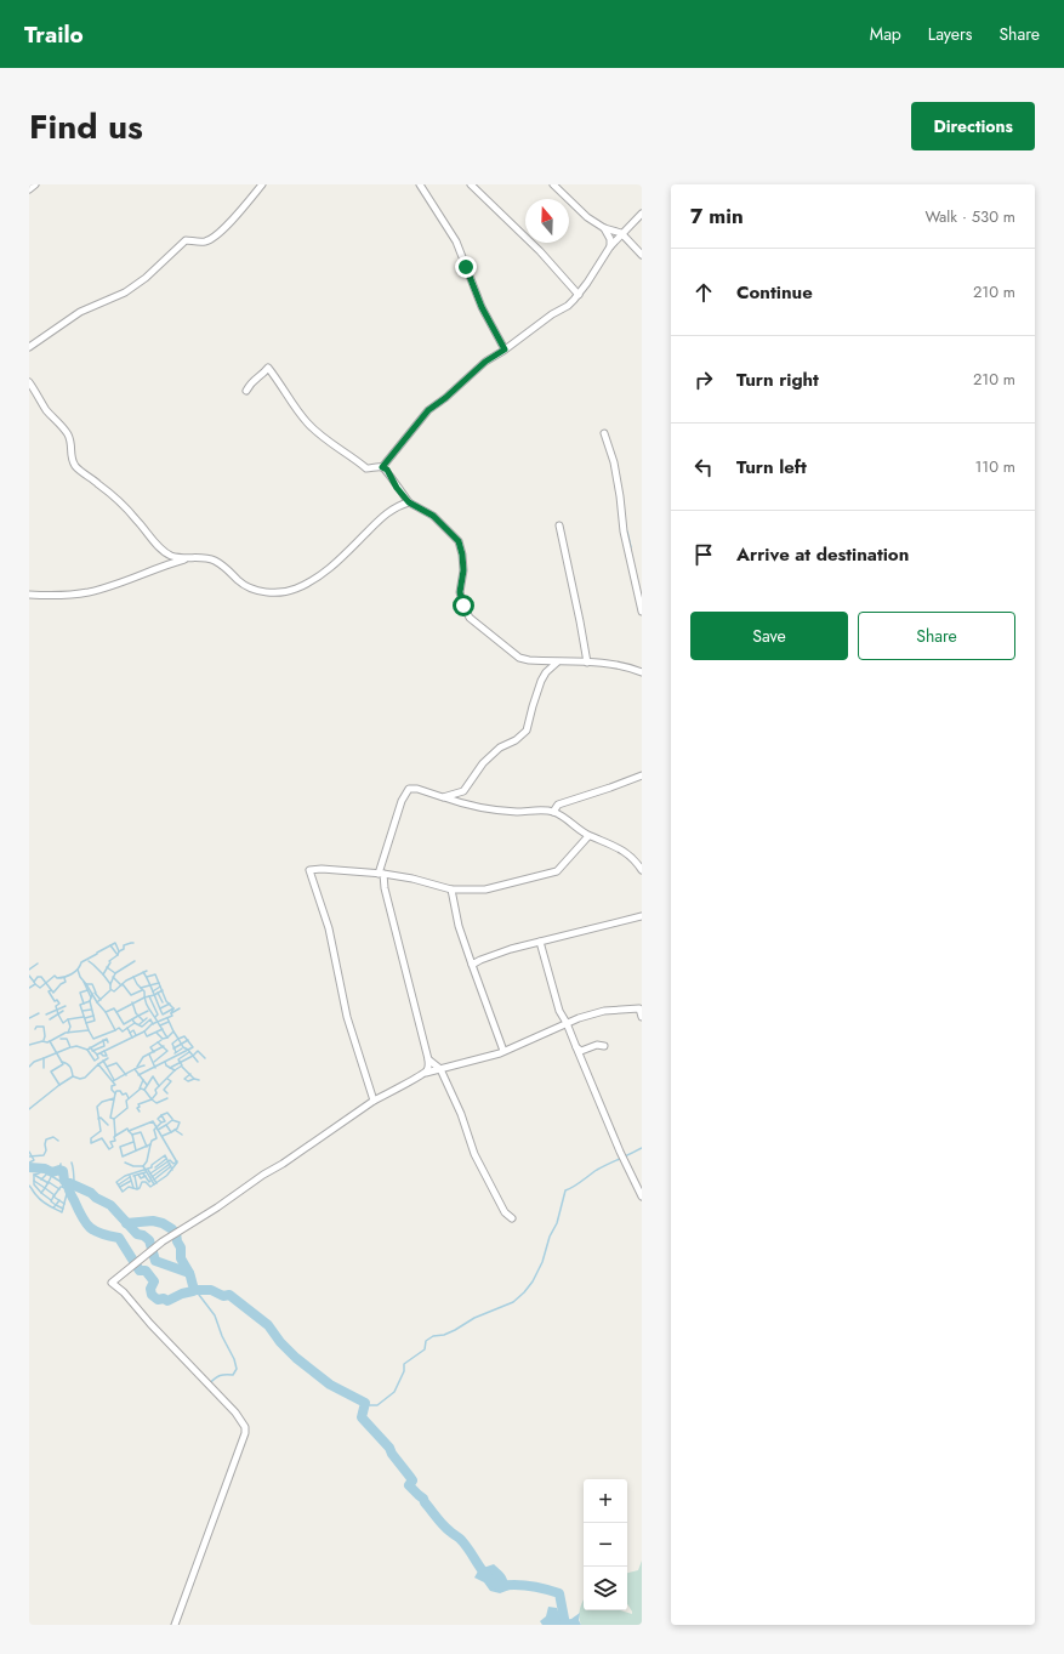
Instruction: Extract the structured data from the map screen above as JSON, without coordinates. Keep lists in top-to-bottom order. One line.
{"north":"top","page":{"header":"Trailo","nav":["Map","Layers","Share"],"title":"Find us","buttons":["Directions",["Save","Share"]],"heading":["7 min","Walk · 530 m"],"list":[["Continue","210 m"],["Turn right","210 m"],["Turn left","110 m"],"Arrive at destination"],"map_buttons":["+","−"]}}
